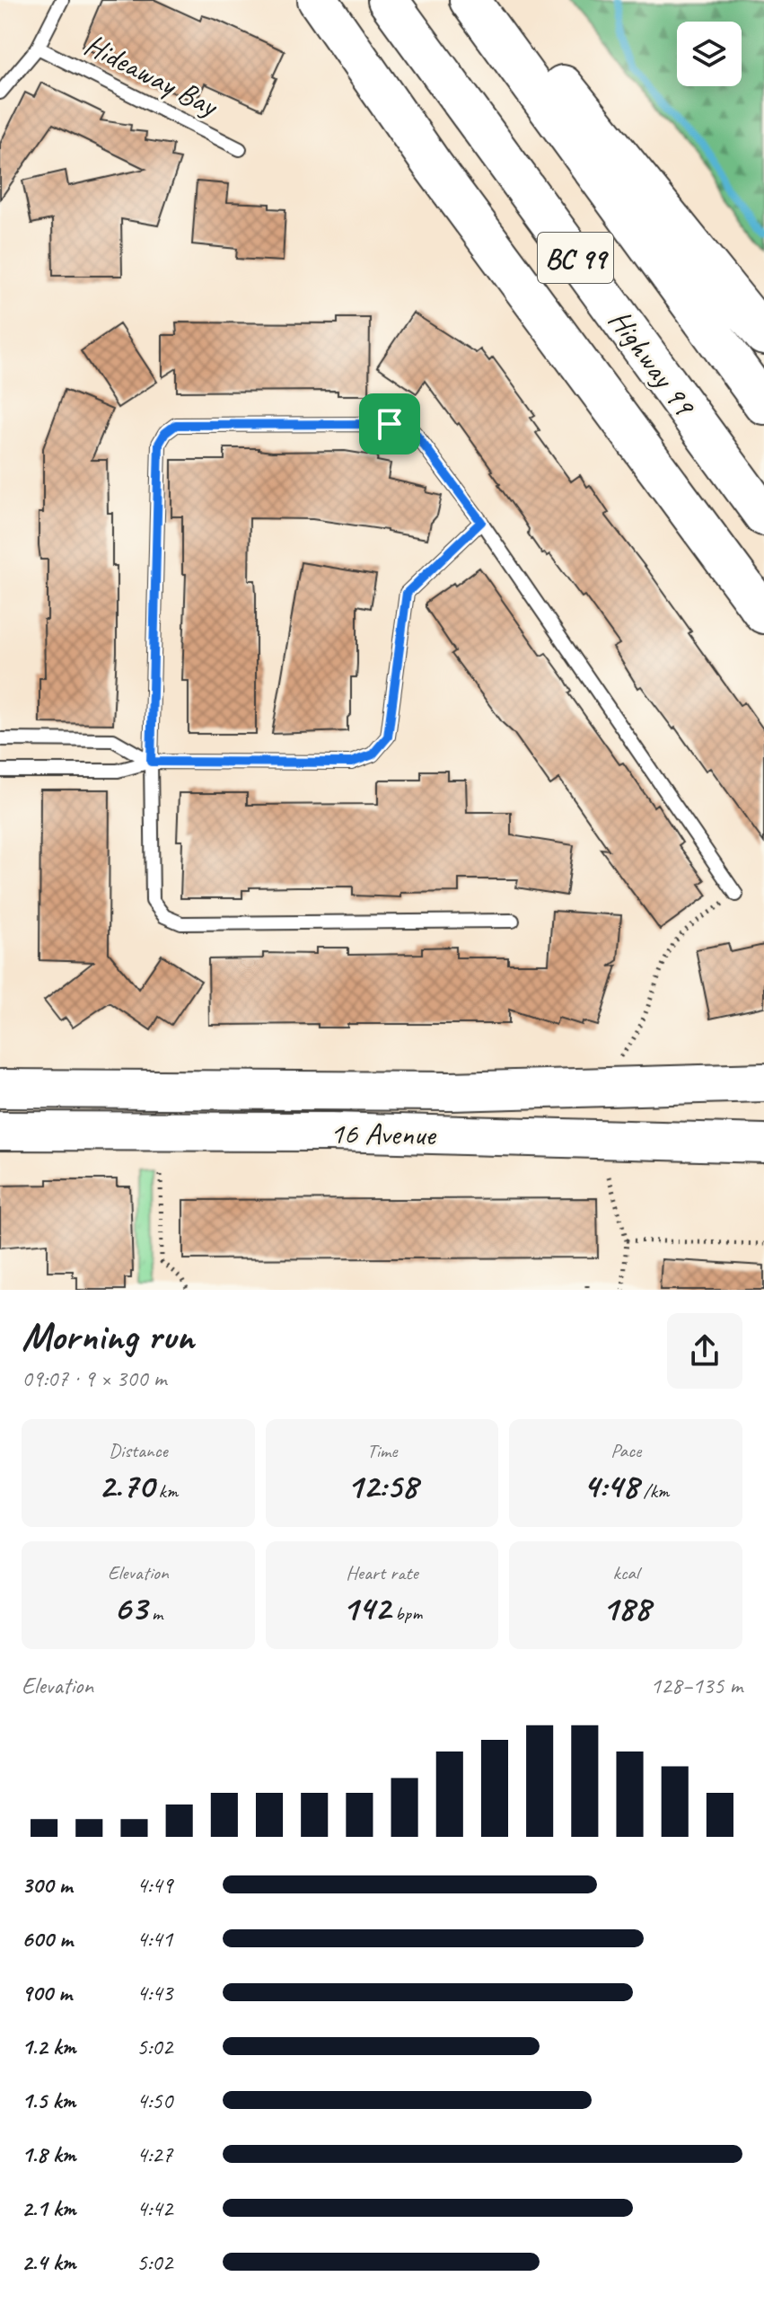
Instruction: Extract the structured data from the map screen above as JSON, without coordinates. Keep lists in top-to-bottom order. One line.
{"streets":{"highway":["BC 99","Highway 99"],"main road":["16 Avenue"],"lane":["Hideaway Bay"]},"page":{"heading":["Morning run","09:07 · 9 × 300 m"],"stats":[["Distance","2.70 km"],["Time","12:58"],["Pace","4:48 /km"],["Elevation","63 m"],["Heart rate","142 bpm"],["kcal","188"]],"chart":["Elevation","128–135 m"],"list":[{"name":"300 m","note":"4:49"},{"name":"600 m","note":"4:41"},{"name":"900 m","note":"4:43"},{"name":"1.2 km","note":"5:02"},{"name":"1.5 km","note":"4:50"},{"name":"1.8 km","note":"4:27"},{"name":"2.1 km","note":"4:42"},{"name":"2.4 km","note":"5:02"}]}}
